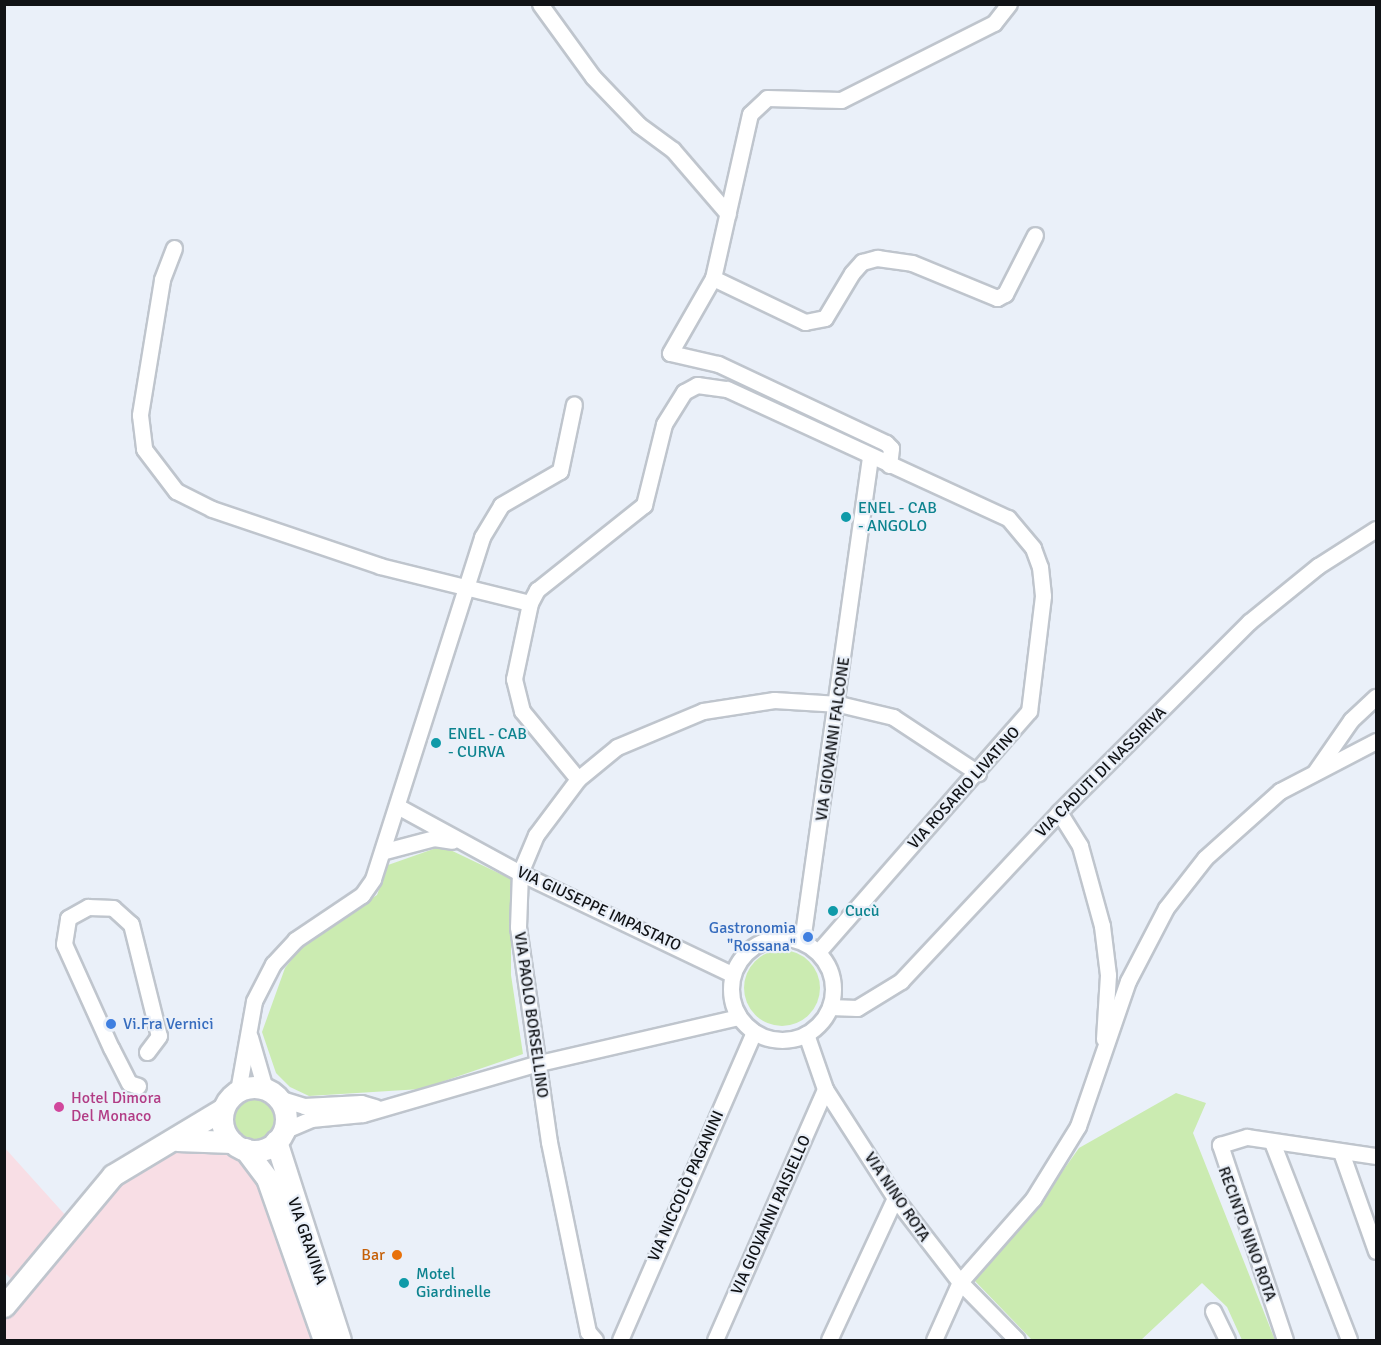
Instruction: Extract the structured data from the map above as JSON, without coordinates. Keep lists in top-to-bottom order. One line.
{"streets":{"main road":["VIA GRAVINA"],"street":["VIA GIOVANNI FALCONE","VIA CADUTI DI NASSIRIYA","VIA ROSARIO LIVATINO","VIA GIUSEPPE IMPASTATO","VIA PAOLO BORSELLINO","VIA NICCOLÒ PAGANINI","VIA NINO ROTA","VIA GIOVANNI PAISIELLO","RECINTO NINO ROTA"]},"crossings":[["VIA GIOVANNI FALCONE","VIA CADUTI DI NASSIRIYA"],["VIA GIOVANNI FALCONE","VIA ROSARIO LIVATINO"],["VIA GIOVANNI FALCONE","VIA GIUSEPPE IMPASTATO"],["VIA GIOVANNI FALCONE","VIA PAOLO BORSELLINO"],["VIA GIOVANNI FALCONE","VIA NICCOLÒ PAGANINI"],["VIA GIOVANNI FALCONE","VIA NINO ROTA"],["VIA CADUTI DI NASSIRIYA","VIA ROSARIO LIVATINO"],["VIA CADUTI DI NASSIRIYA","VIA GIUSEPPE IMPASTATO"],["VIA CADUTI DI NASSIRIYA","VIA NICCOLÒ PAGANINI"],["VIA CADUTI DI NASSIRIYA","VIA NINO ROTA"],["VIA ROSARIO LIVATINO","VIA GIUSEPPE IMPASTATO"],["VIA ROSARIO LIVATINO","VIA PAOLO BORSELLINO"],["VIA ROSARIO LIVATINO","VIA NICCOLÒ PAGANINI"],["VIA ROSARIO LIVATINO","VIA NINO ROTA"],["VIA GIUSEPPE IMPASTATO","VIA PAOLO BORSELLINO"],["VIA GIUSEPPE IMPASTATO","VIA NICCOLÒ PAGANINI"],["VIA GIUSEPPE IMPASTATO","VIA NINO ROTA"],["VIA NICCOLÒ PAGANINI","VIA NINO ROTA"],["VIA NINO ROTA","VIA GIOVANNI PAISIELLO"]],"places":["ENEL - CAB - ANGOLO","ENEL - CAB - CURVA","Cucù","Gastronomia \"Rossana\"","Vi.Fra Vernici","Hotel Dimora Del Monaco","Bar","Motel Giardinelle"]}
